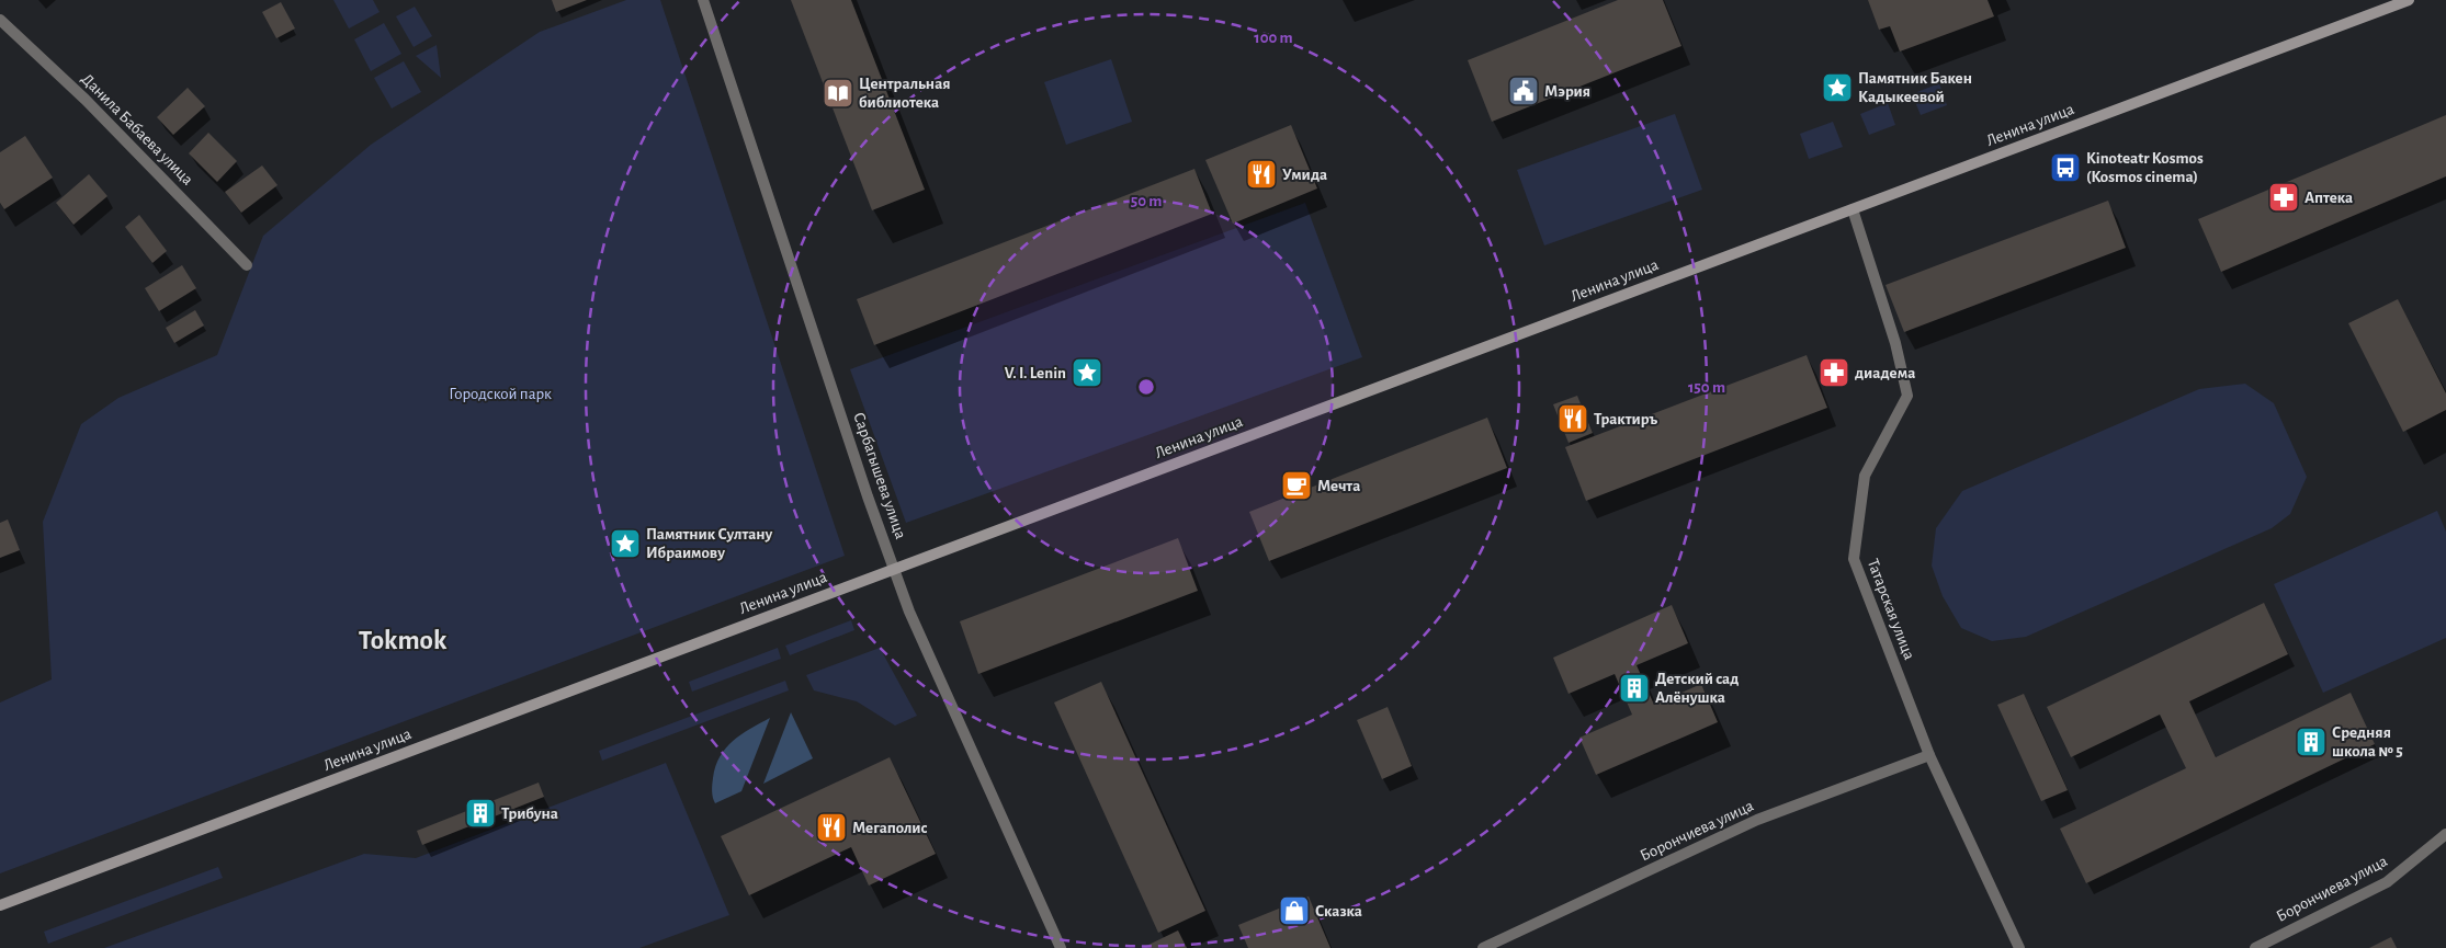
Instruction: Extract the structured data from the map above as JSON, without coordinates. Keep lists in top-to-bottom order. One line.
{"streets":{"main road":["Ленина улица"],"street":["Данила Бабаева улица","Сарбагышева улица","Татарская улица","Борончиева улица"]},"crossings":[["Ленина улица","Сарбагышева улица"],["Ленина улица","Татарская улица"],["Татарская улица","Борончиева улица"]],"districts":["Tokmok"],"parks":["Городской парк"],"places":{"place":["Памятник Бакен Кадыкеевой","V. I. Lenin","Памятник Султану Ибраимову"],"public building":["Мэрия"],"library":["Центральная библиотека"],"bus stop":["Kinoteatr Kosmos (Kosmos cinema)"],"restaurant":["Умида","Трактиръ","Мегаполис"],"pharmacy":["Аптека","диадема"],"cafe":["Мечта"],"building":["Детский сад Алёнушка","Средняя школа № 5","Трибуна"],"shop":["Сказка"]},"rings":["100 m","50 m","150 m"]}
